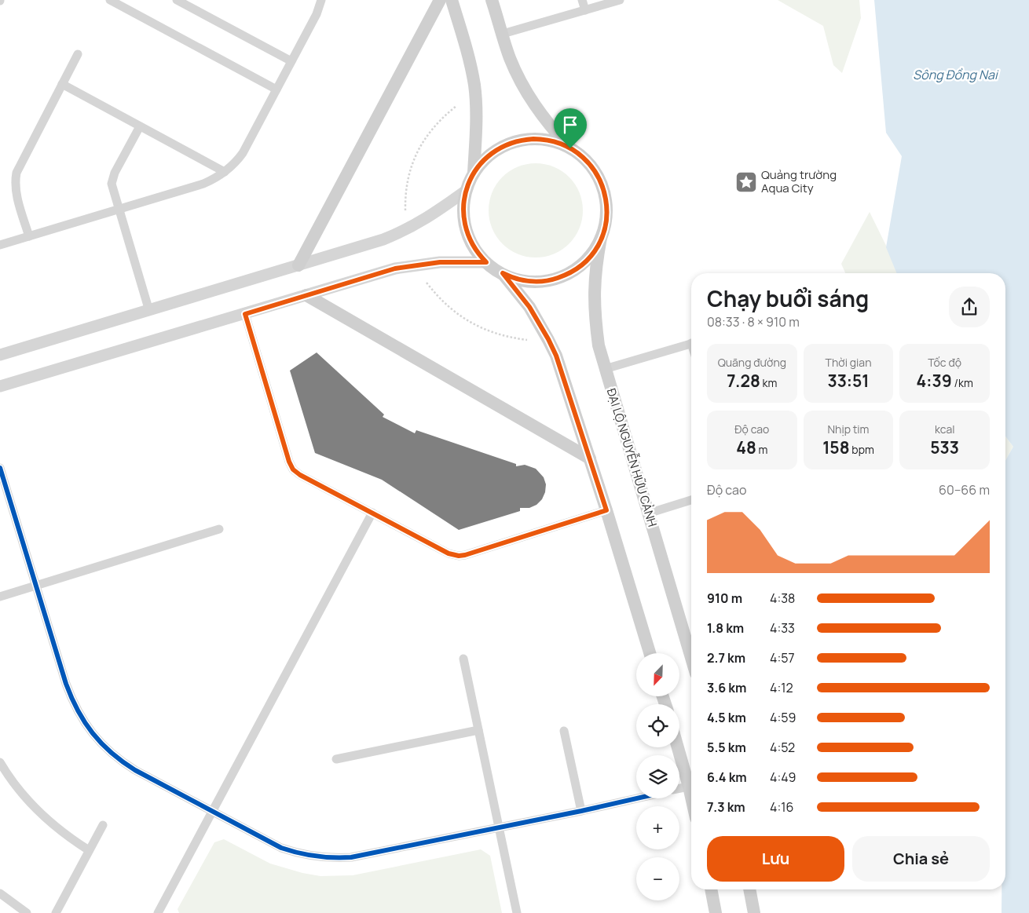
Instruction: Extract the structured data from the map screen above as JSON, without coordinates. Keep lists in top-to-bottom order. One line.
{"streets":{"main road":["ĐẠI LỘ NGUYỄN HỮU CẢNH"]},"water":["Sông Đồng Nai"],"places":{"place":["Quảng trường Aqua City"]},"north":"bottom left","page":{"heading":["Chạy buổi sáng","08:33 · 8 × 910 m"],"stats":[["Quãng đường","7.28 km"],["Thời gian","33:51"],["Tốc độ","4:39 /km"],["Độ cao","48 m"],["Nhịp tim","158 bpm"],["kcal","533"]],"chart":["Độ cao","60–66 m"],"list":[{"name":"910 m","note":"4:38"},{"name":"1.8 km","note":"4:33"},{"name":"2.7 km","note":"4:57"},{"name":"3.6 km","note":"4:12"},{"name":"4.5 km","note":"4:59"},{"name":"5.5 km","note":"4:52"},{"name":"6.4 km","note":"4:49"},{"name":"7.3 km","note":"4:16"}],"map_buttons":["+","−"],"buttons":["Lưu","Chia sẻ"]}}
